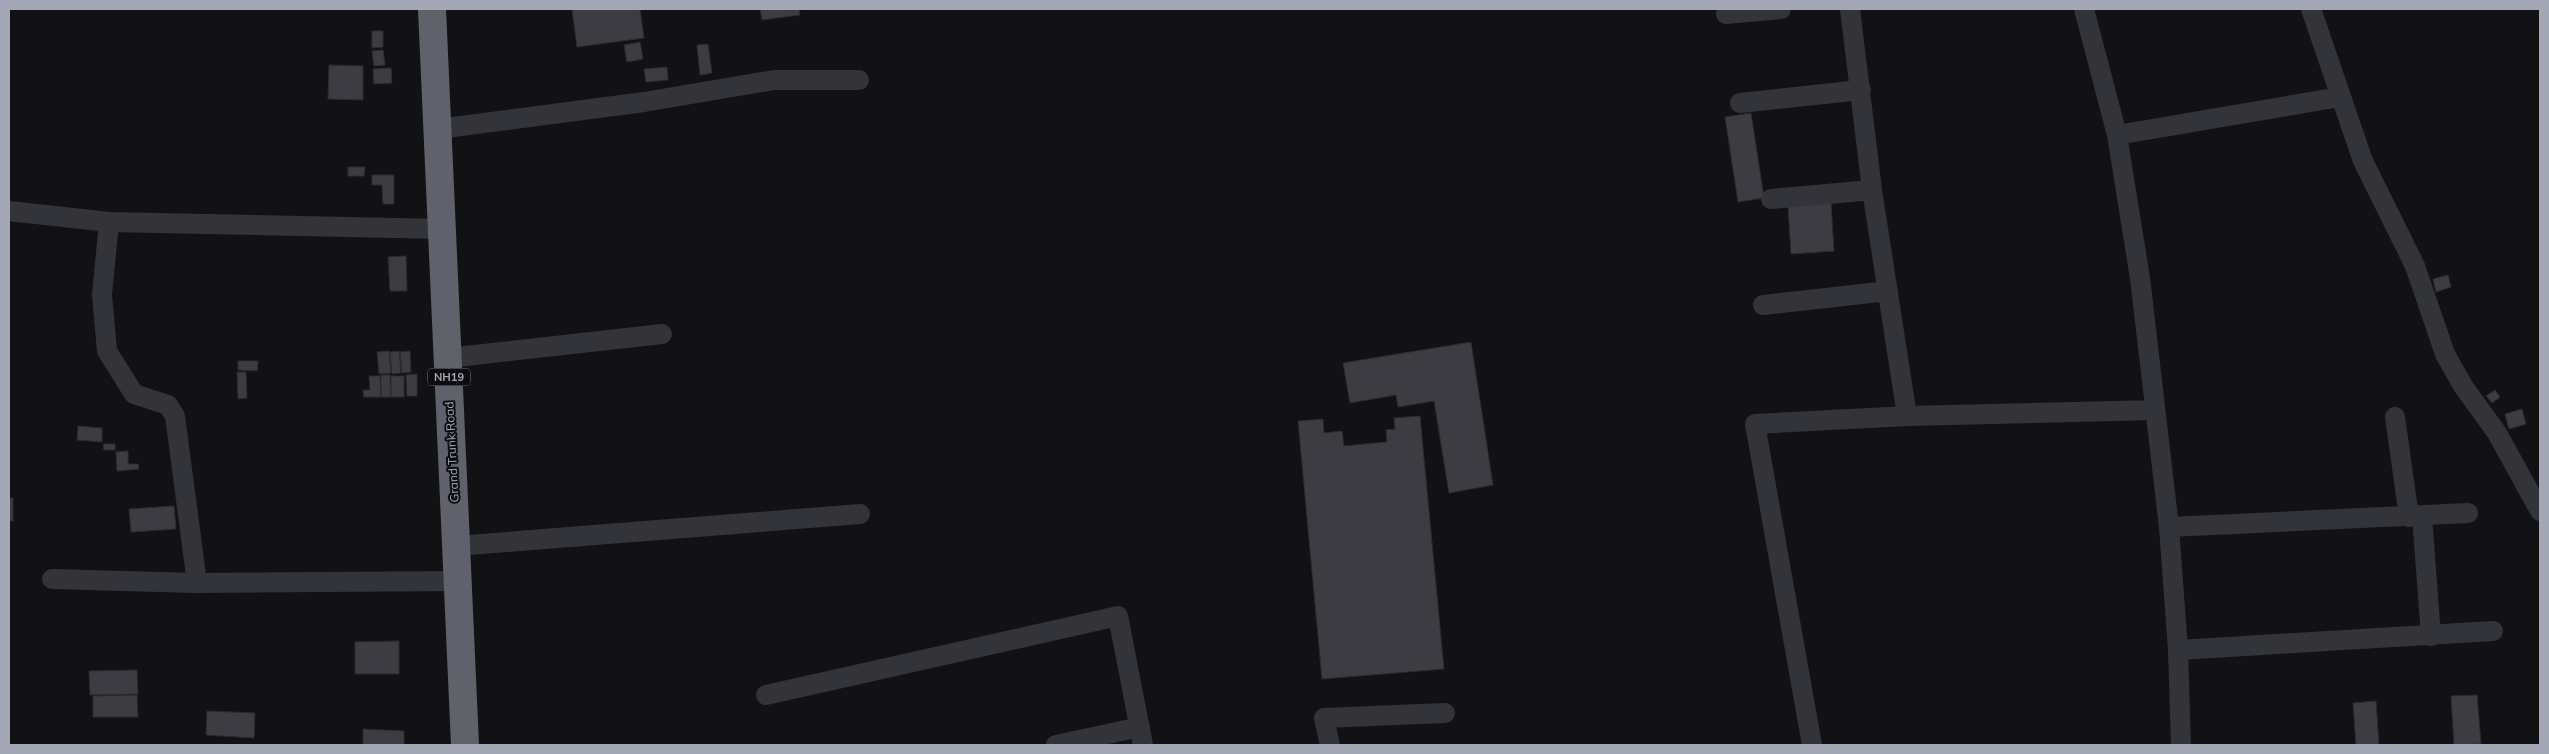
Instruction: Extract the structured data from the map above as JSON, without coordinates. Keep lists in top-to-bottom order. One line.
{"streets":{"highway":["NH19","Grand Trunk Road"]}}
